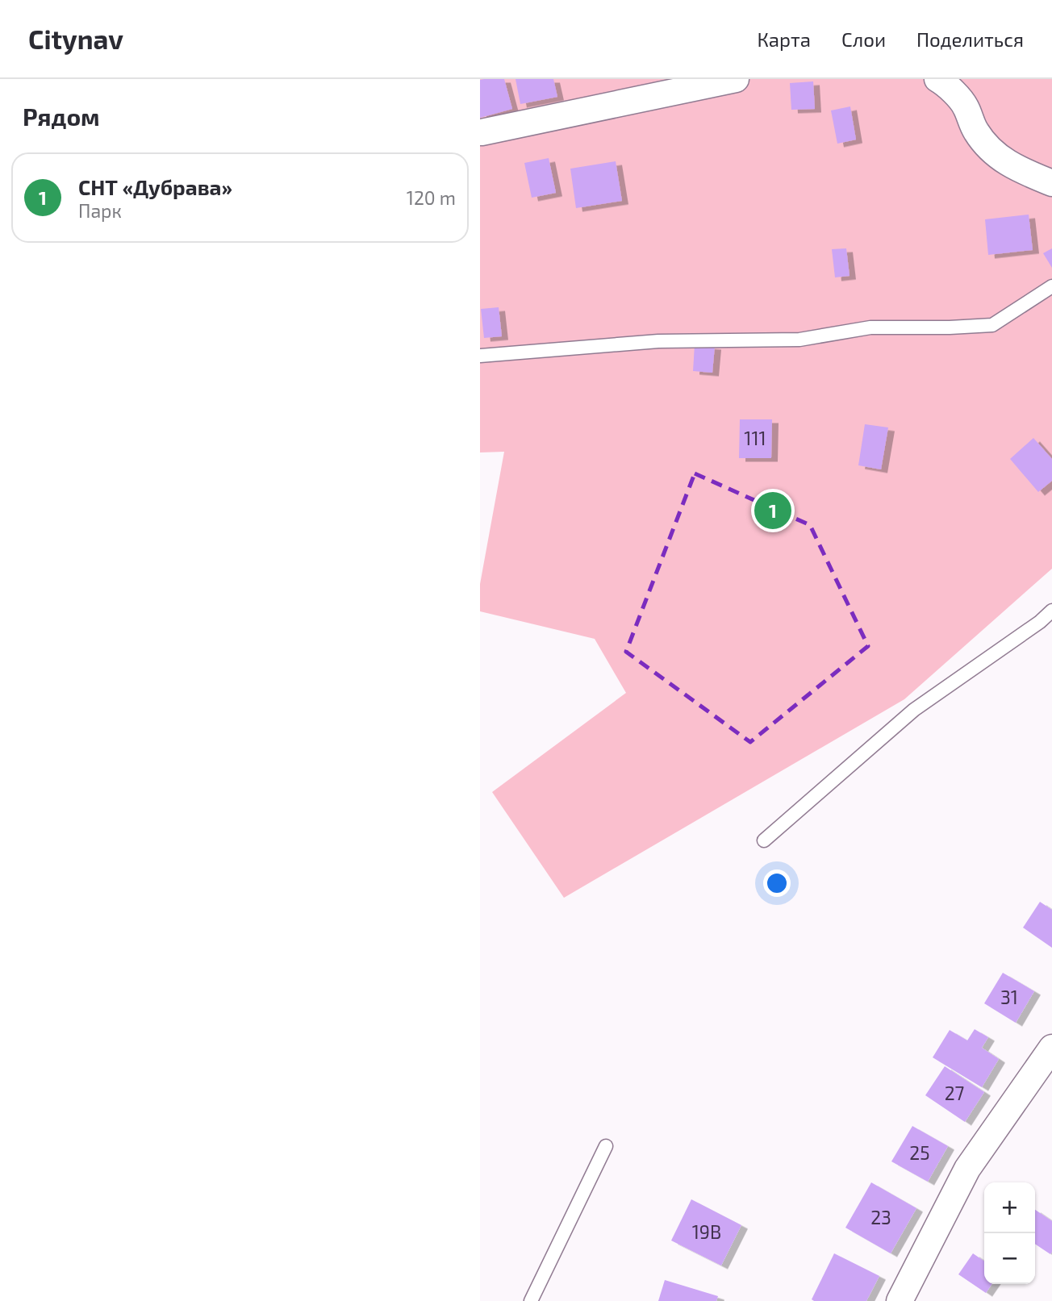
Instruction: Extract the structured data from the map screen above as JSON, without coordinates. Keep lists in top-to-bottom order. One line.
{"house_numbers":["111","31","27","25","23","19В"],"page":{"header":"Citynav","nav":["Карта","Слои","Поделиться"],"heading":"Рядом","list":[{"mark":"1","name":"СНТ «Дубрава»","note":"Парк","value":"120 m"}],"pins":"1","map_buttons":["+","−"]}}
